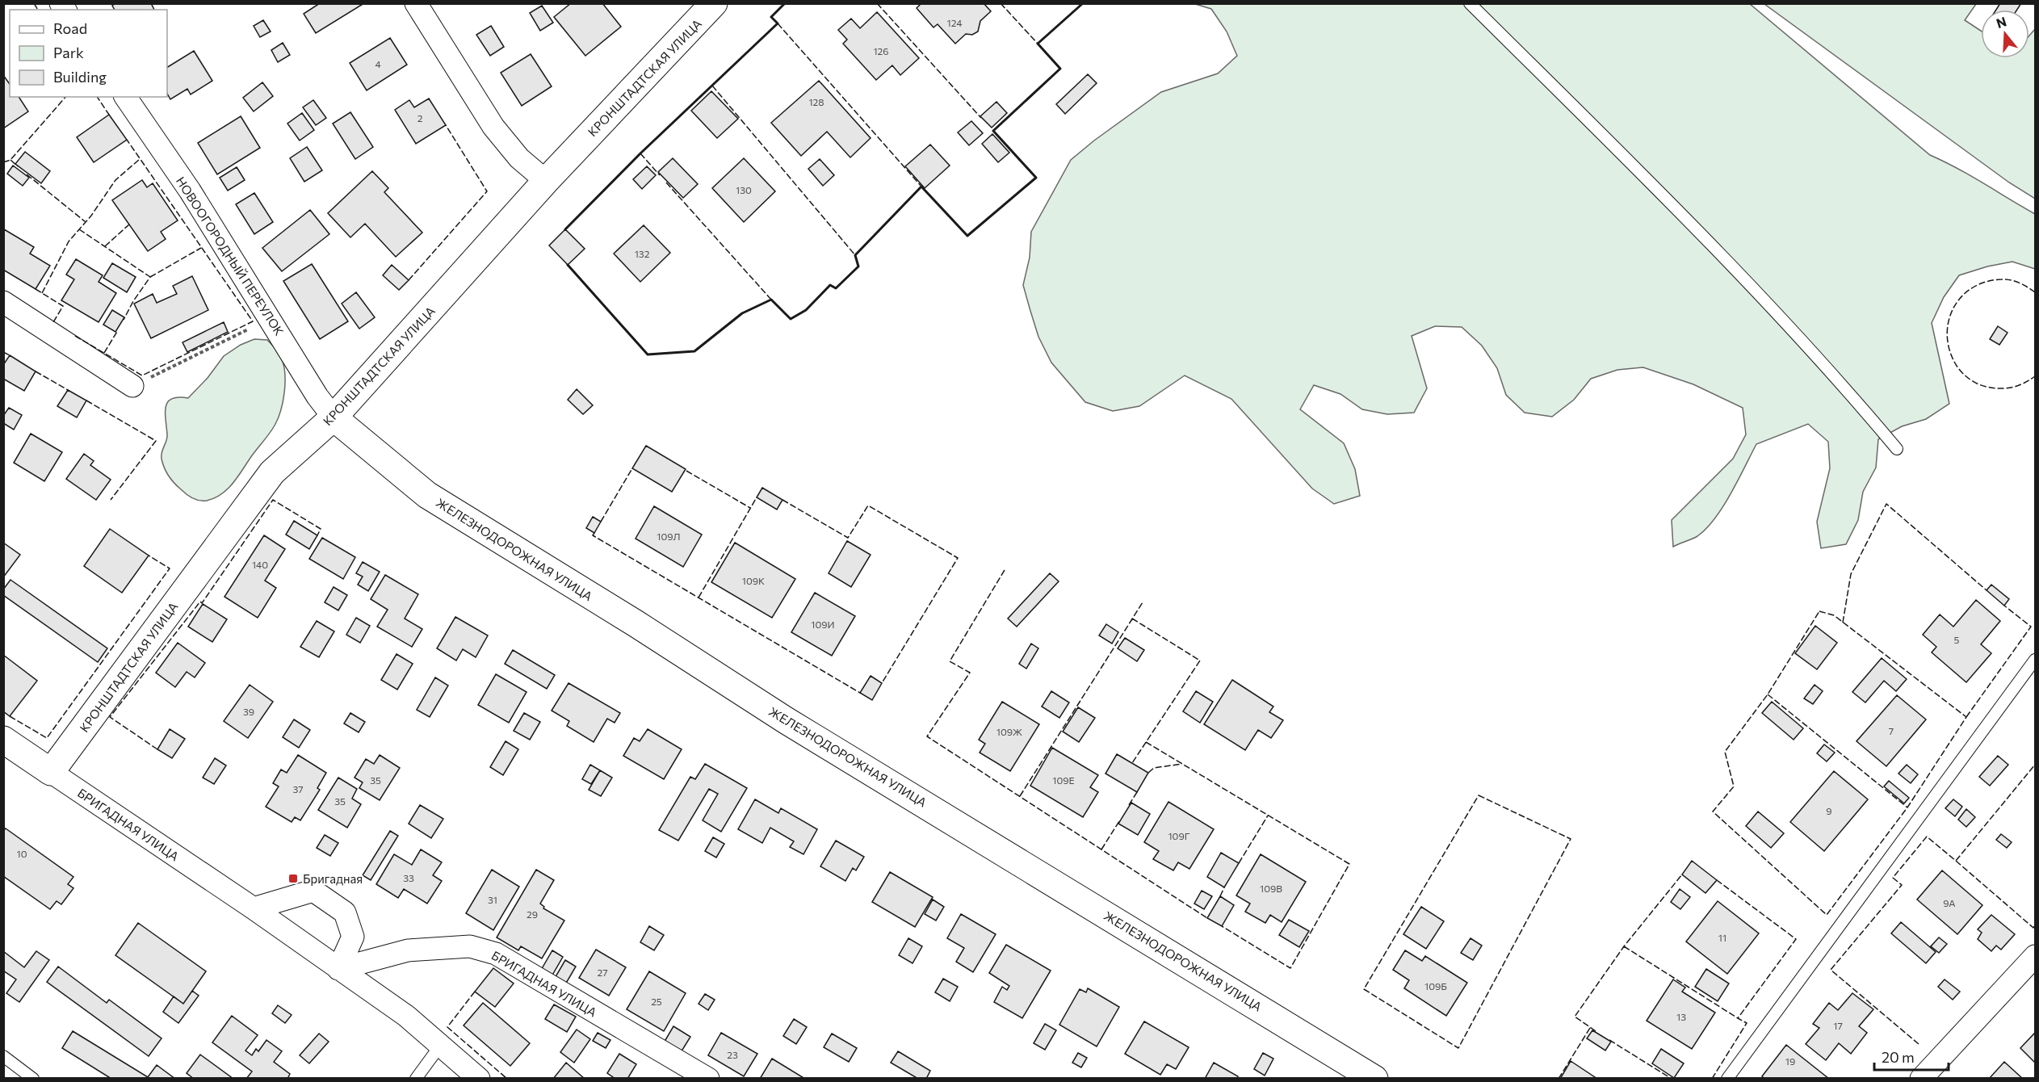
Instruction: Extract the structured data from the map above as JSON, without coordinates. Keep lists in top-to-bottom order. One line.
{"streets":{"street":["КРОНШТАДТСКАЯ УЛИЦА","НОВООГОРОДНЫЙ ПЕРЕУЛОК","ЖЕЛЕЗНОДОРОЖНАЯ УЛИЦА","БРИГАДНАЯ УЛИЦА"]},"crossings":[["КРОНШТАДТСКАЯ УЛИЦА","НОВООГОРОДНЫЙ ПЕРЕУЛОК"],["КРОНШТАДТСКАЯ УЛИЦА","ЖЕЛЕЗНОДОРОЖНАЯ УЛИЦА"],["КРОНШТАДТСКАЯ УЛИЦА","БРИГАДНАЯ УЛИЦА"],["НОВООГОРОДНЫЙ ПЕРЕУЛОК","ЖЕЛЕЗНОДОРОЖНАЯ УЛИЦА"]],"places":{"transit":["Бригадная"]},"house_numbers":["124","126","4","128","2","130","132","109Л","140","109К","109И","5","39","7","109Ж","35","109Е","37","35","9","109Г","10","33","109В","31","9А","29","11","27","109Б","25","13","17","23","19"],"legend":["Road","Park","Building"],"scale_bar":"20 m","north":"top"}
